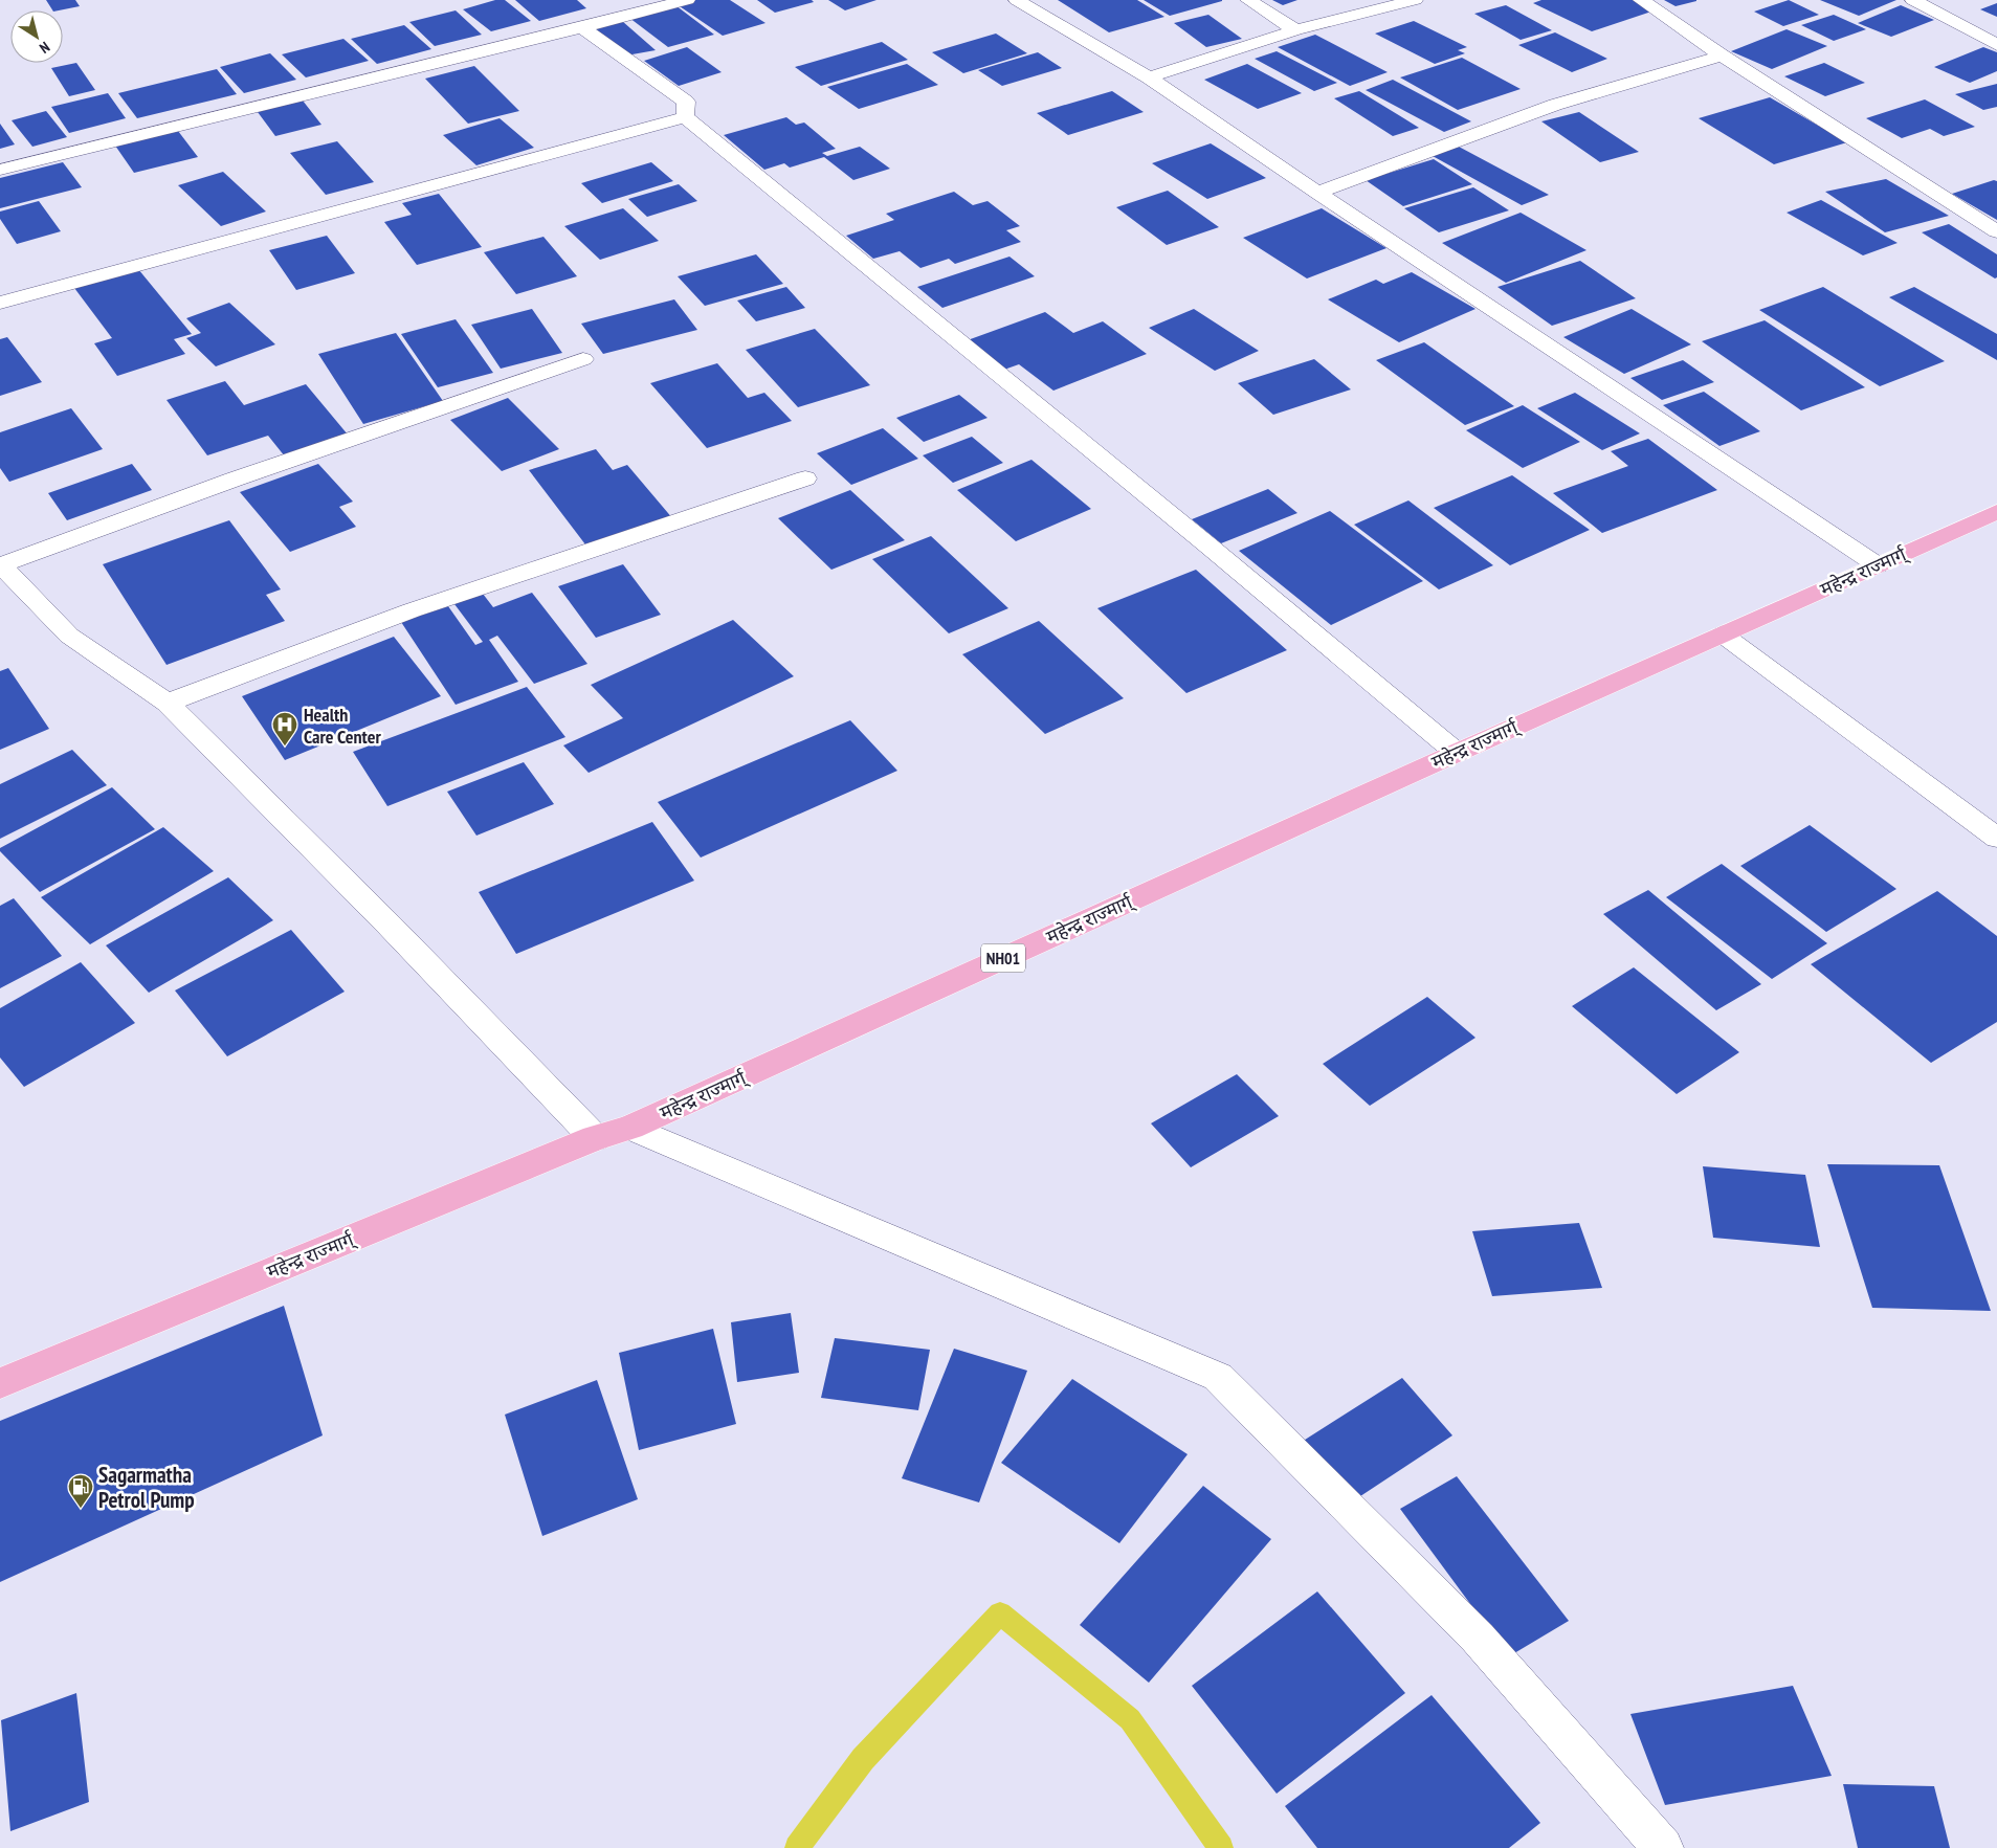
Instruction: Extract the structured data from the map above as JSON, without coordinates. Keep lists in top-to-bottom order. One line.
{"streets":{"highway":["महेन्द्र राज्मार्ग्","NH01"]},"places":{"hospital":["Health Care Center"],"fuel station":["Sagarmatha Petrol Pump"]},"north":"bottom right"}
